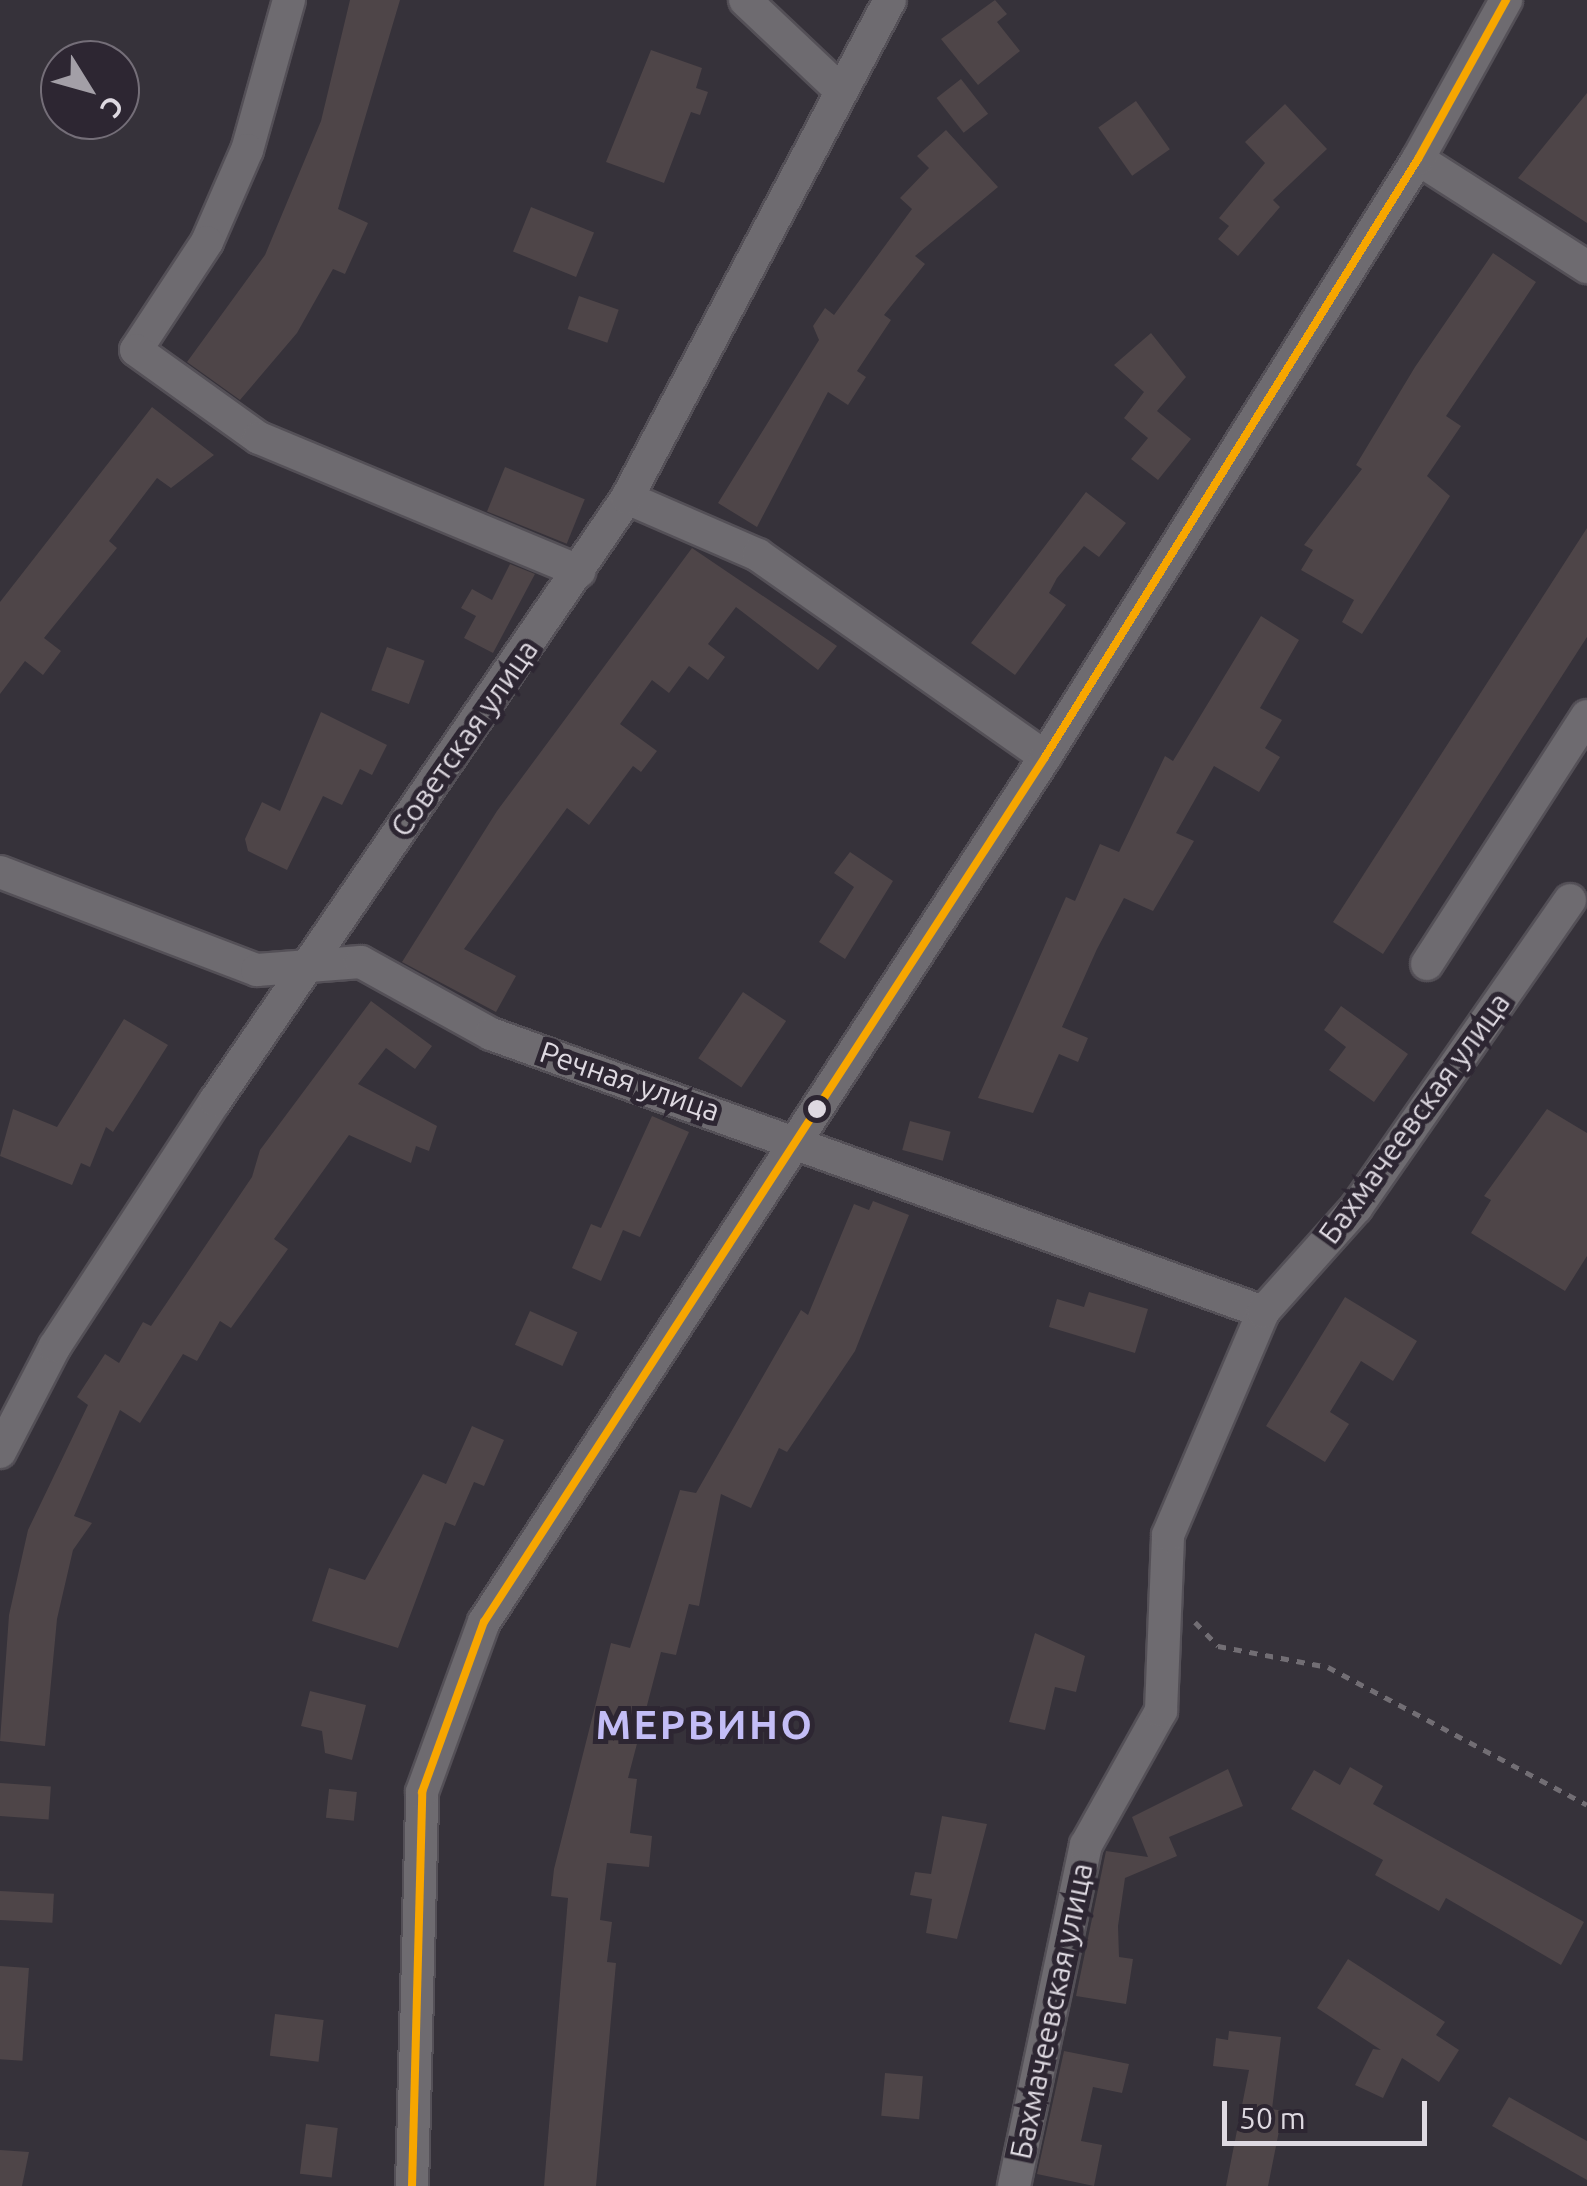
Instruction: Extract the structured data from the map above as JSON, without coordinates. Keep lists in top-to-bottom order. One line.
{"streets":{"street":["Советская улица","Речная улица","Бахмачеевская улица"]},"crossings":[["Советская улица","Речная улица"],["Речная улица","Бахмачеевская улица"]],"districts":["МЕРВИНО"],"scale_bar":"50 m","north":"bottom right"}
